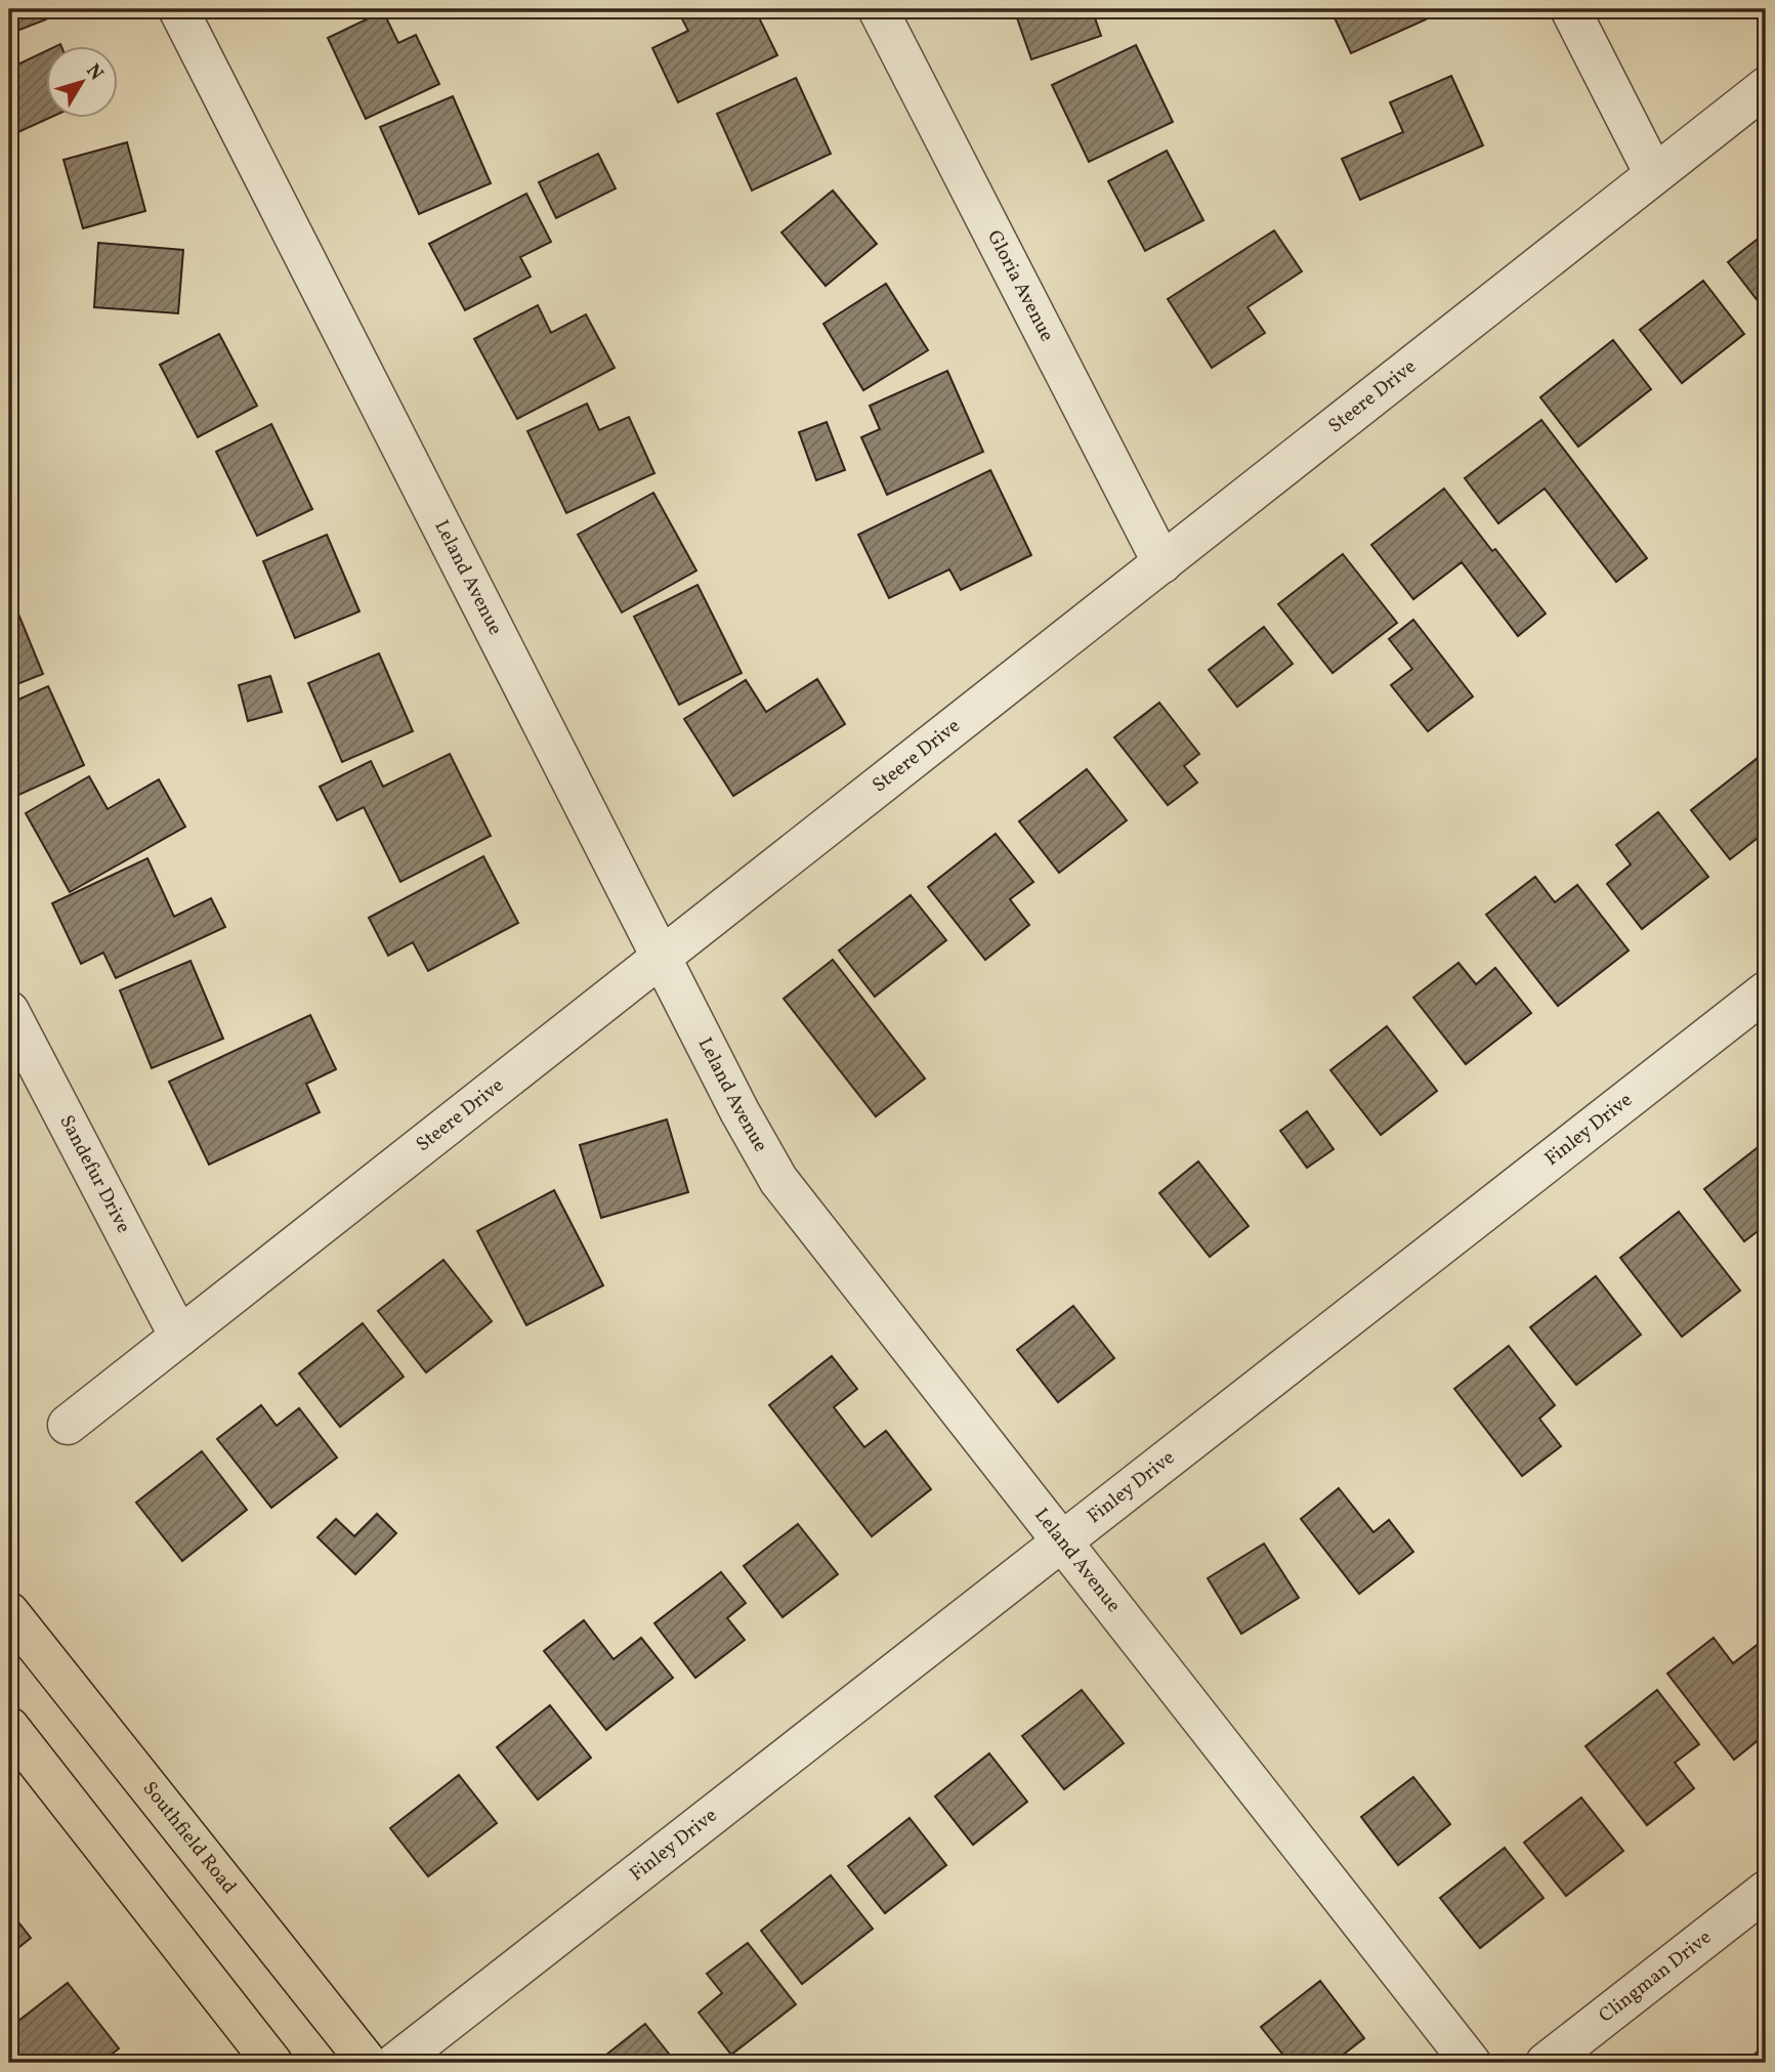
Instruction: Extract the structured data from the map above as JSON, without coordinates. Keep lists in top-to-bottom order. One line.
{"streets":{"main road":["Southfield Road"],"street":["Gloria Avenue","Steere Drive","Leland Avenue","Finley Drive","Sandefur Drive","Clingman Drive"]},"crossings":[["Gloria Avenue","Steere Drive"],["Steere Drive","Leland Avenue"],["Steere Drive","Sandefur Drive"],["Leland Avenue","Finley Drive"]],"north":"top right"}
